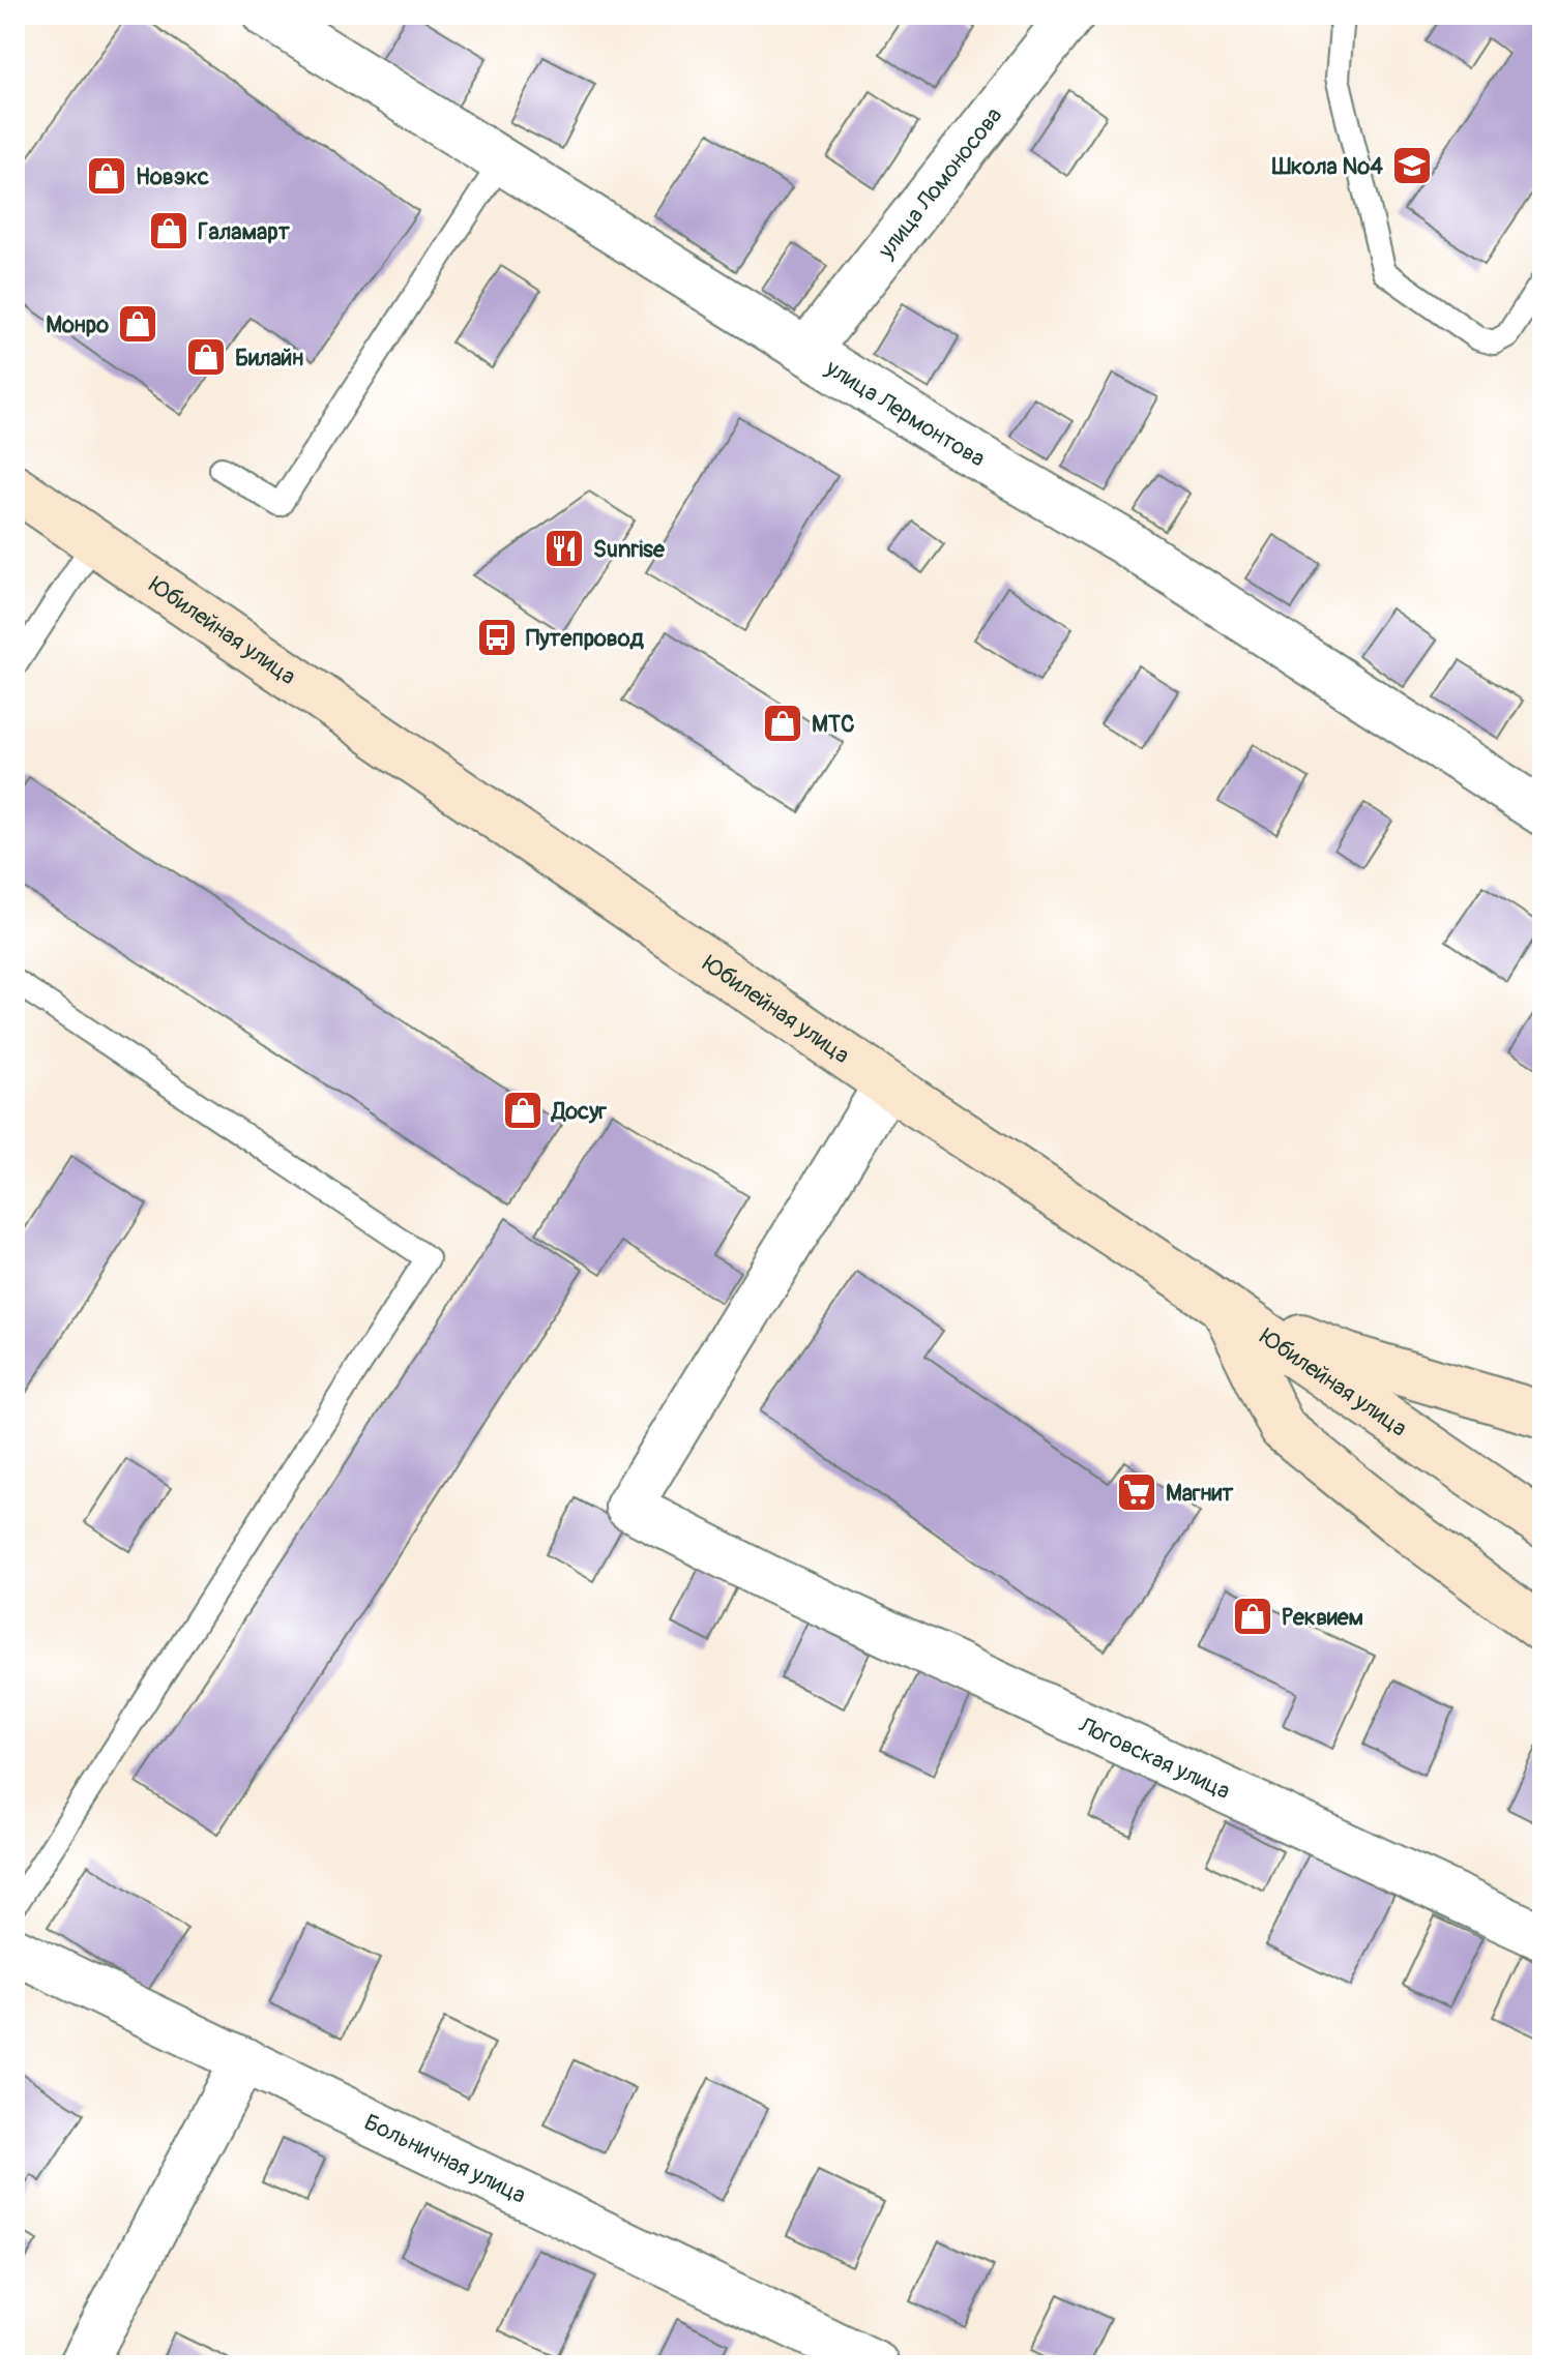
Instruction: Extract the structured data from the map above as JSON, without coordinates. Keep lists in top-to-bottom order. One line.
{"streets":{"main road":["Юбилейная улица"],"street":["улица Ломоносова","улица Лермонтова","Логовская улица","Больничная улица"]},"crossings":[["улица Ломоносова","улица Лермонтова"],["Юбилейная улица","Логовская улица"]],"places":{"school or university":["Школа №4"],"shop":["Новэкс","Галамарт","Монро","Билайн","МТС","Досуг","Реквием"],"restaurant":["Sunrise"],"bus stop":["Путепровод"],"supermarket":["Магнит"]}}
